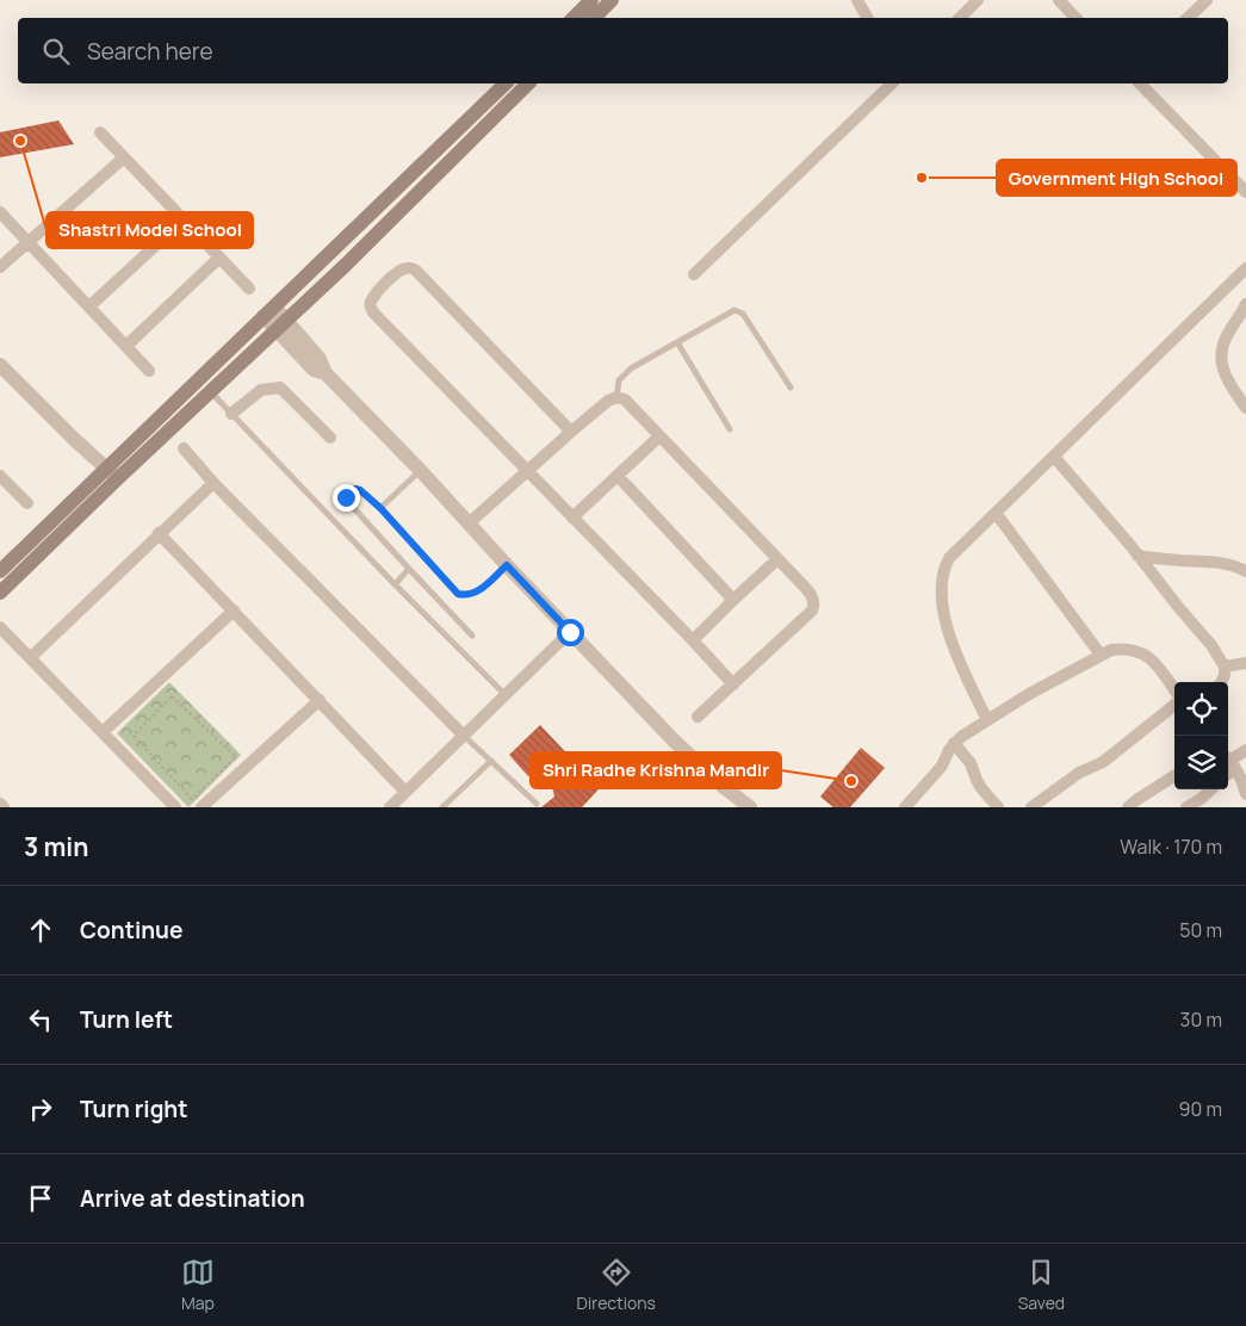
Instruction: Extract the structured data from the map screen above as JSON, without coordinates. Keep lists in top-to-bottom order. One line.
{"places":["Shastri Model School","Government High School","Shri Radhe Krishna Mandir"],"page":{"search":"Search here","heading":["3 min","Walk · 170 m"],"list":[["Continue","50 m"],["Turn left","30 m"],["Turn right","90 m"],"Arrive at destination"],"nav":["Map","Directions","Saved"]}}
